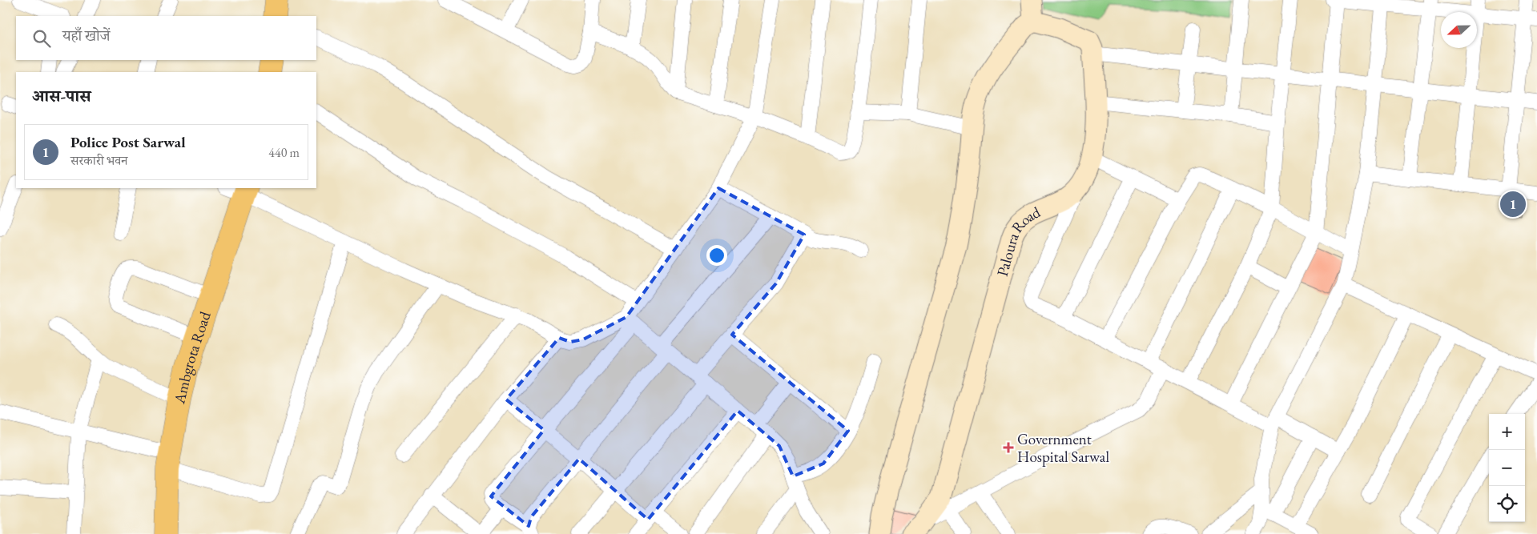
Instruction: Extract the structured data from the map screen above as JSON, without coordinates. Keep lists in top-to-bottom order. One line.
{"streets":{"main road":["Paloura Road","Ambgrota Road"]},"places":{"health":["Government Hospital Sarwal"]},"north":"left","page":{"search":"यहाँ खोजें","heading":"आस-पास","list":[{"mark":"1","name":"Police Post Sarwal","note":"सरकारी भवन","value":"440 m"}],"pins":"1","map_buttons":["+","−"]}}
